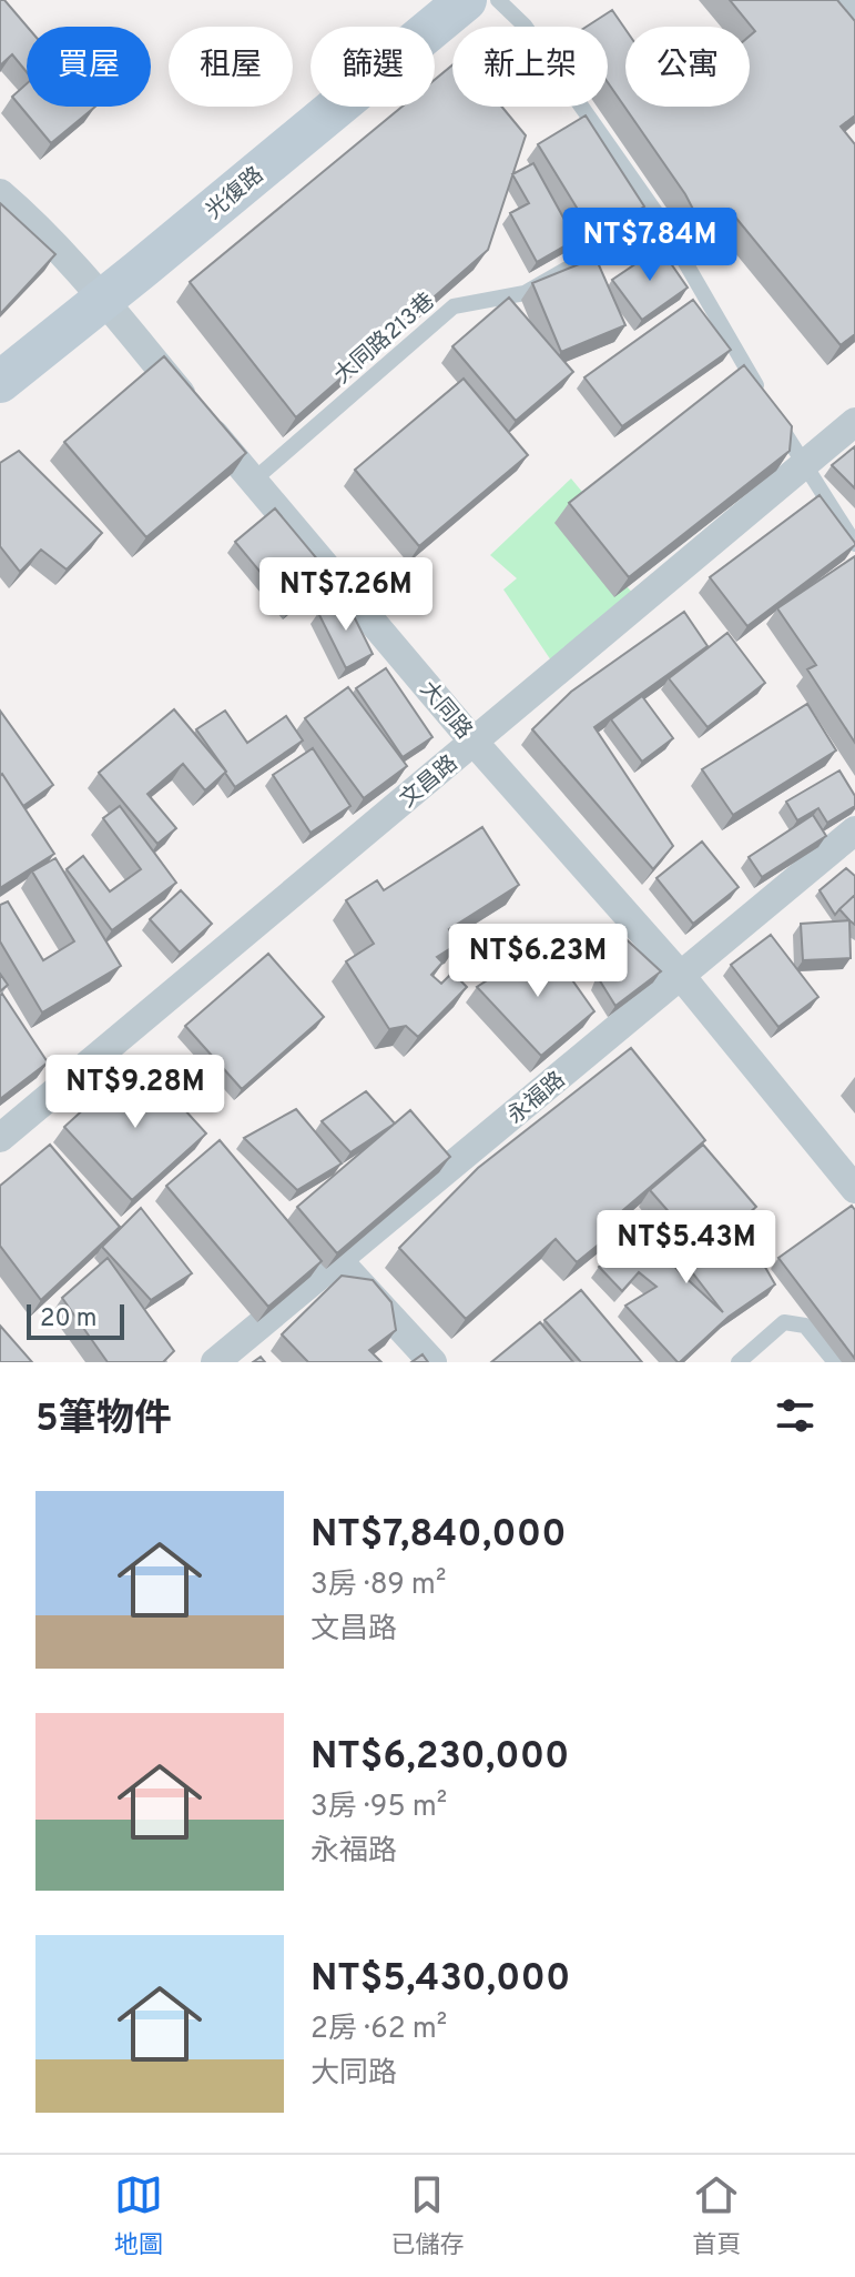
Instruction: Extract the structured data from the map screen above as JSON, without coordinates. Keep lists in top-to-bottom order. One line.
{"streets":{"main road":["光復路"],"street":["大同路","文昌路","永福路"],"lane":["大同路213巷"]},"crossings":[["光復路","大同路"],["大同路213巷","大同路"],["大同路","文昌路"],["大同路","永福路"]],"scale_bar":"20 m","page":{"chip":["買屋","租屋","篩選","新上架","公寓"],"price":["NT$7.84M","NT$7.26M","NT$6.23M","NT$9.28M","NT$5.43M"],"scale":"20 m","heading":"5筆物件","list":[{"name":"NT$7,840,000","note":"3房 · 89 m² · 文昌路"},{"name":"NT$6,230,000","note":"3房 · 95 m² · 永福路"},{"name":"NT$5,430,000","note":"2房 · 62 m² · 大同路"}],"tabs":["地圖","已儲存","首頁"]}}
